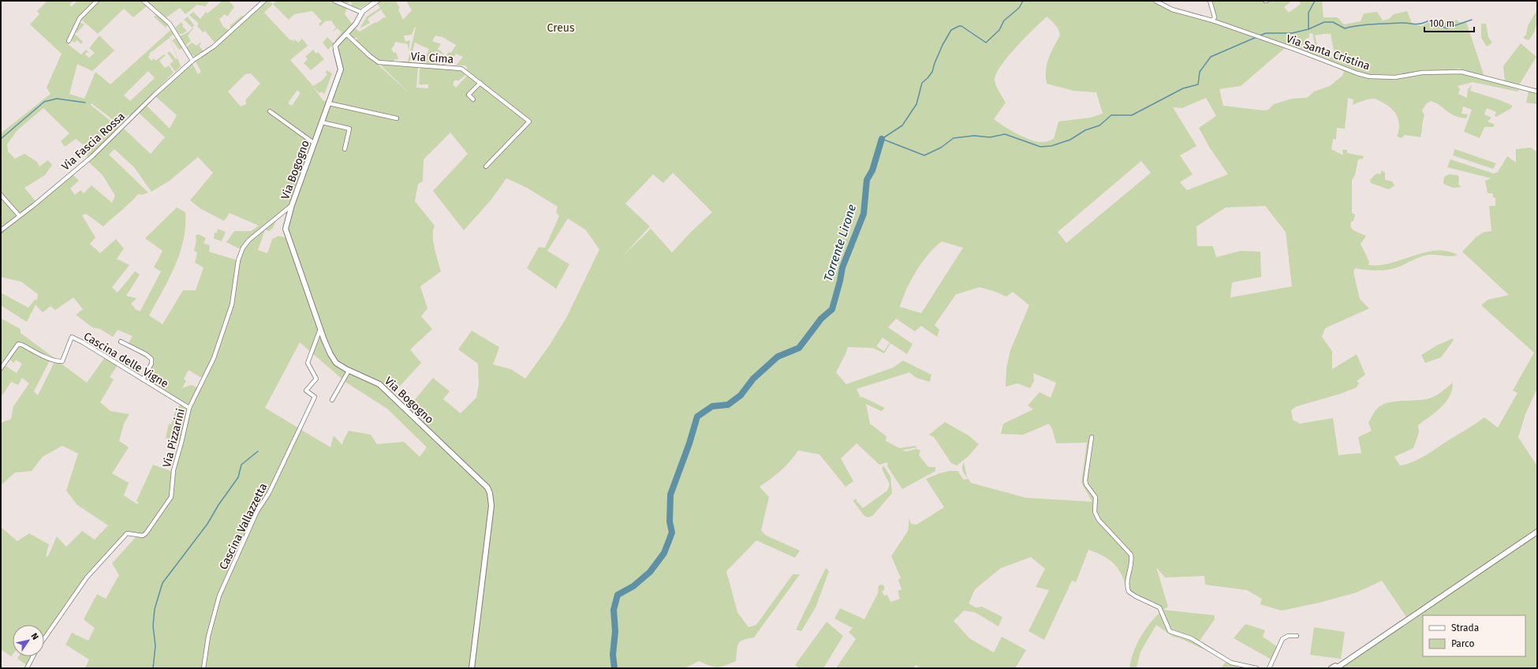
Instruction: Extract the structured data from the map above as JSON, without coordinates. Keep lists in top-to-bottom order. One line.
{"streets":{"main road":["Via Bogogno"],"street":["Via Santa Cristina","Via Cima","Via Fascia Rossa","Cascina delle Vigne","Via Pizzarini","Cascina Vallazzetta"]},"crossings":[["Via Bogogno","Via Pizzarini"],["Via Bogogno","Cascina Vallazzetta"],["Cascina delle Vigne","Via Pizzarini"]],"water":["Torrente Lirone"],"parks":["Creus"],"legend":["Strada","Parco"],"scale_bar":"100 m","north":"top right"}
